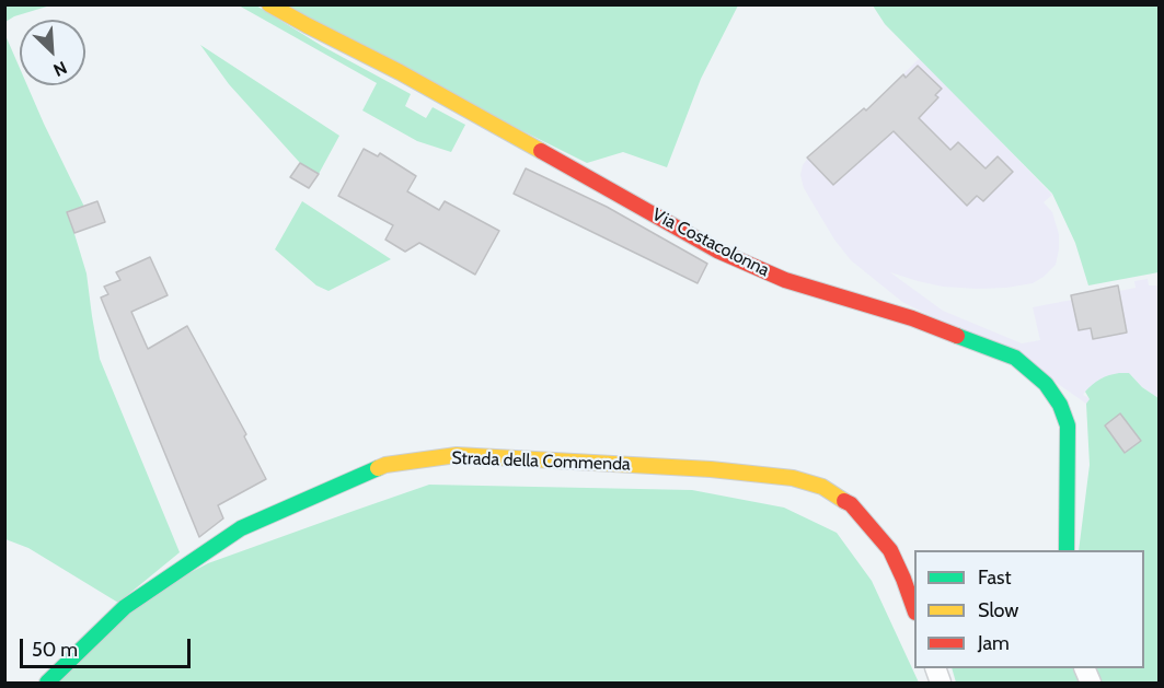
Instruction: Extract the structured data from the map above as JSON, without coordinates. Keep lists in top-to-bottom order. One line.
{"streets":{"street":["Via Costacolonna","Strada della Commenda"]},"legend":["Fast","Slow","Jam"],"scale_bar":"50 m","north":"bottom right"}
